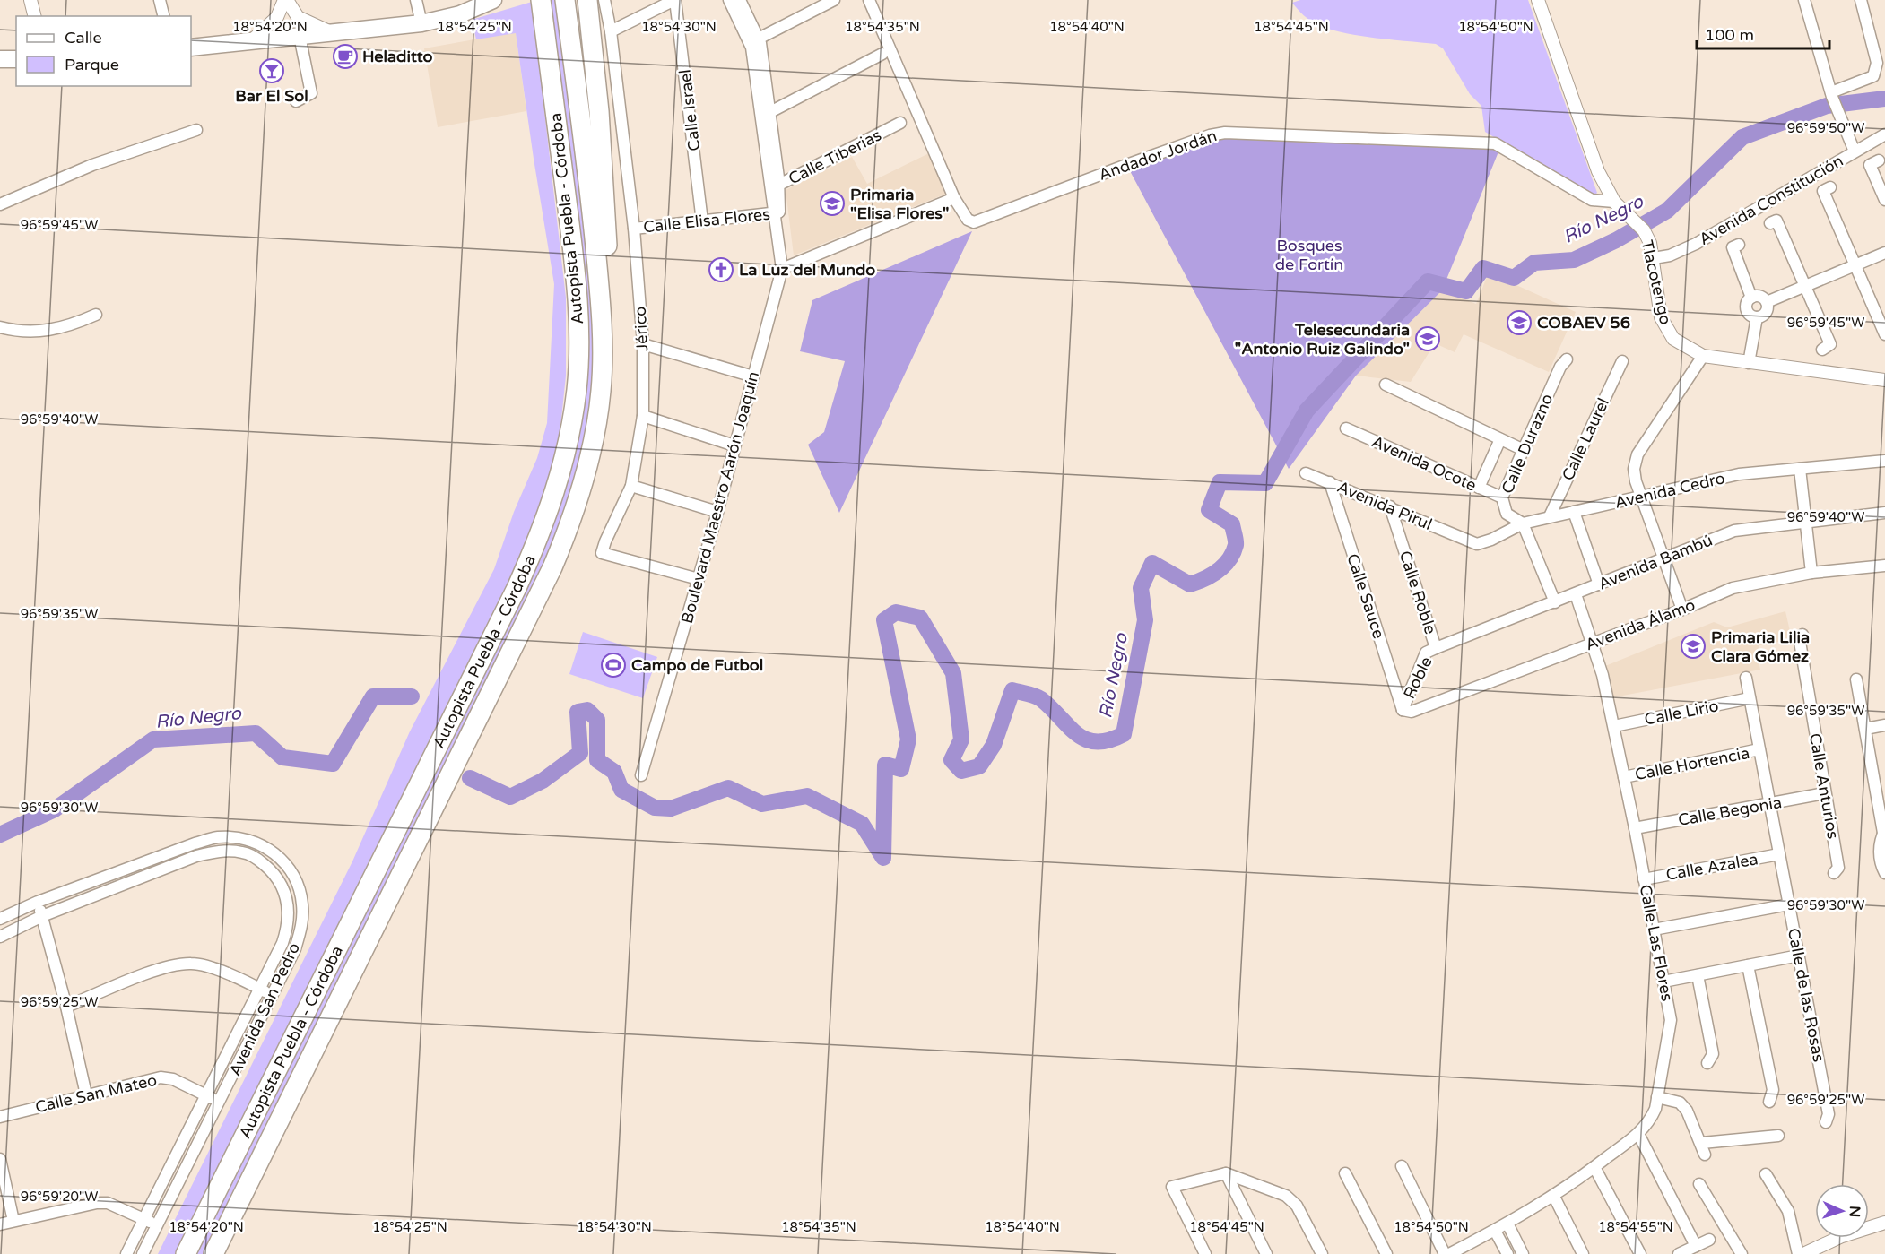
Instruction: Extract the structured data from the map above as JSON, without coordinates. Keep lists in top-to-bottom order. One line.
{"streets":{"highway":["Autopista Puebla - Córdoba"],"street":["Calle Israel","Andador Jordán","Calle Tiberias","Avenida Constitución","Calle Elisa Flores","Tlacotengo","Jérico","Calle Laurel","Calle Durazno","Avenida Ocote","Avenida Cedro","Boulevard Maestro Aarón Joaquín","Avenida Pirul","Avenida Bambú","Calle Roble","Calle Sauce","Avenida Álamo","Roble","Calle Lirio","Calle Hortencia","Calle Anturios","Calle Begonia","Calle Azalea","Calle Las Flores","Calle de las Rosas","Avenida San Pedro","Calle San Mateo"]},"crossings":[["Calle Israel","Calle Elisa Flores"],["Andador Jordán","Tlacotengo"],["Calle Tiberias","Boulevard Maestro Aarón Joaquín"],["Avenida Constitución","Tlacotengo"],["Calle Elisa Flores","Jérico"],["Calle Elisa Flores","Boulevard Maestro Aarón Joaquín"],["Jérico","Boulevard Maestro Aarón Joaquín"],["Calle Laurel","Avenida Cedro"],["Calle Durazno","Avenida Ocote"],["Calle Durazno","Avenida Cedro"],["Avenida Cedro","Avenida Pirul"],["Avenida Pirul","Calle Roble"],["Avenida Pirul","Calle Sauce"],["Avenida Bambú","Calle Roble"],["Avenida Bambú","Roble"],["Avenida Bambú","Calle Las Flores"],["Calle Roble","Roble"],["Calle Sauce","Avenida Álamo"],["Calle Sauce","Roble"],["Avenida Álamo","Roble"],["Avenida Álamo","Calle Las Flores"],["Calle Lirio","Calle Las Flores"],["Calle Lirio","Calle de las Rosas"],["Calle Hortencia","Calle Las Flores"],["Calle Hortencia","Calle de las Rosas"],["Calle Anturios","Calle Begonia"],["Calle Begonia","Calle Las Flores"],["Calle Begonia","Calle de las Rosas"],["Calle Azalea","Calle Las Flores"],["Calle Azalea","Calle de las Rosas"],["Avenida San Pedro","Calle San Mateo"]],"water":["Río Negro"],"parks":["Bosques de Fortín"],"places":{"cafe":["Heladitto"],"bar":["Bar El Sol"],"school or university":["Primaria \"Elisa Flores\"","COBAEV 56","Telesecundaria \"Antonio Ruiz Galindo\"","Primaria Lilia Clara Gómez"],"church":["La Luz del Mundo"],"sports":["Campo de Futbol"]},"legend":["Calle","Parque"],"scale_bar":"100 m","north":"right","coordinates":["18°54'20\"N","18°54'25\"N","18°54'30\"N","18°54'35\"N","18°54'40\"N","18°54'45\"N","18°54'50\"N","96°59'50\"W","96°59'45\"W","96°59'40\"W","96°59'35\"W","96°59'30\"W","96°59'25\"W","96°59'20\"W","18°54'55\"N"]}
